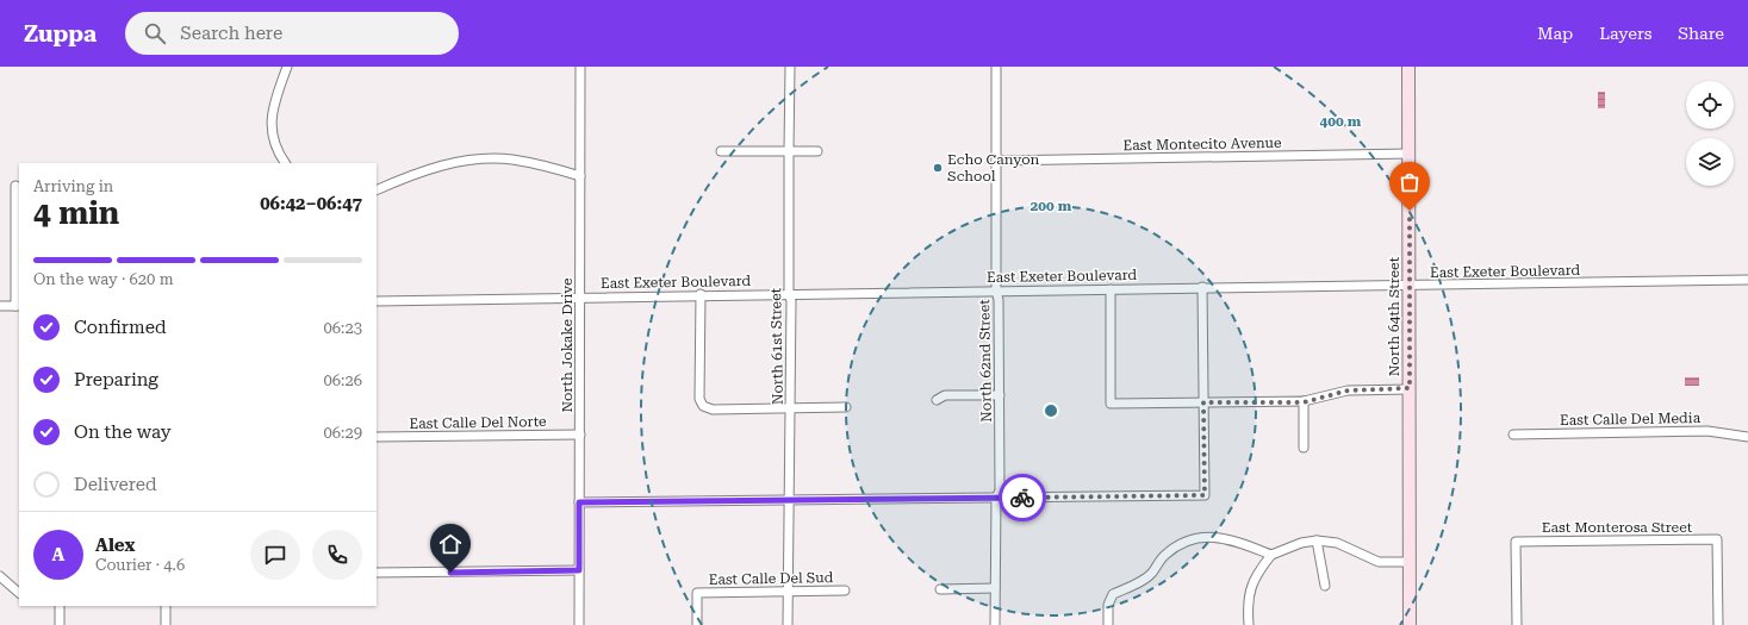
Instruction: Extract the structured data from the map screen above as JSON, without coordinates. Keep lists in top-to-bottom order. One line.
{"streets":{"street":["East Montecito Avenue","East Exeter Boulevard","North 64th Street","North Jokake Drive","North 61st Street","North 62nd Street","East Calle Del Media","East Calle Del Norte","East Monterosa Street","East Calle Del Sud"]},"crossings":[["East Montecito Avenue","North 64th Street"],["East Montecito Avenue","North 62nd Street"],["East Exeter Boulevard","North 64th Street"],["East Exeter Boulevard","North Jokake Drive"],["East Exeter Boulevard","North 61st Street"],["East Exeter Boulevard","North 62nd Street"],["North Jokake Drive","East Calle Del Norte"],["North 61st Street","East Calle Del Sud"]],"places":["Echo Canyon School"],"page":{"header":"Zuppa","search":"Search here","nav":["Map","Layers","Share"],"heading":["4 min","Arriving in","06:42–06:47"],"panel":["Alex","Courier · 4.6"],"bar":"On the way · 620 m","list":[["Confirmed","06:23"],["Preparing","06:26"],["On the way","06:29"],"Delivered"],"round":"A"},"rings":["400 m","200 m"]}
